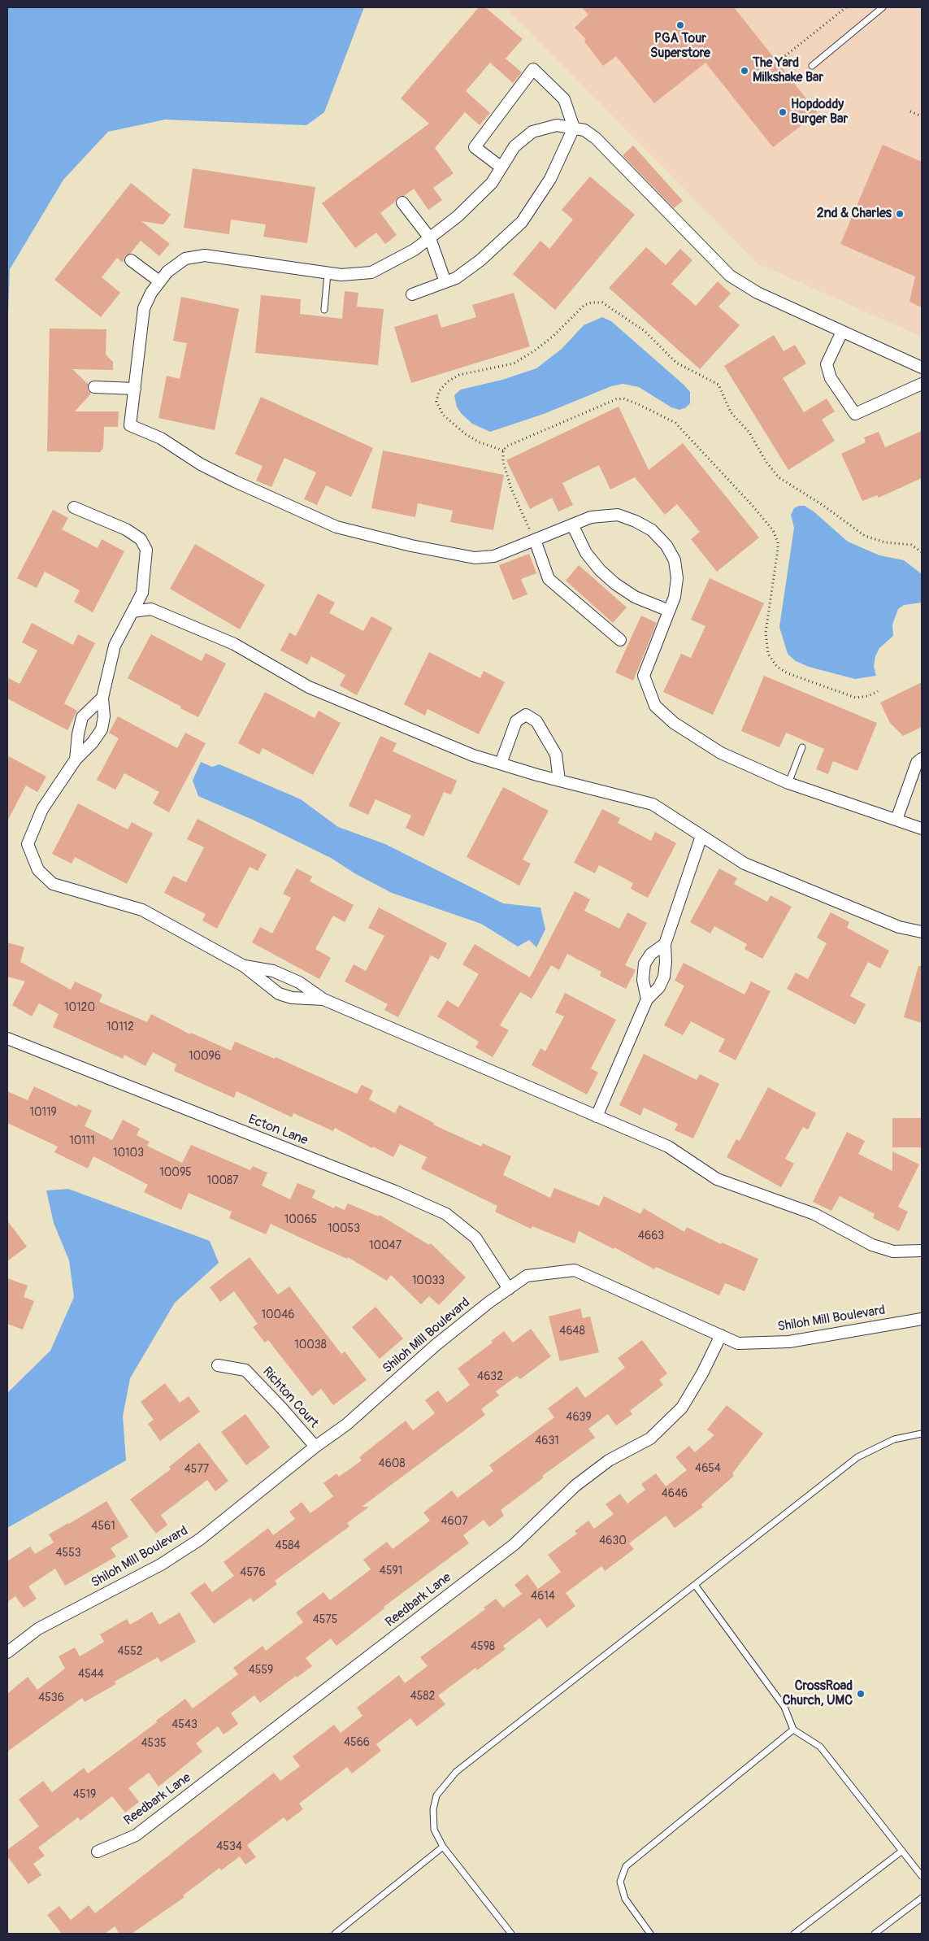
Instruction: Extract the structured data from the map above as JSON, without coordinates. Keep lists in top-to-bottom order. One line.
{"streets":{"street":["Ecton Lane","Shiloh Mill Boulevard","Richton Court","Reedbark Lane"]},"crossings":[["Ecton Lane","Shiloh Mill Boulevard"],["Shiloh Mill Boulevard","Richton Court"],["Shiloh Mill Boulevard","Reedbark Lane"]],"places":["PGA Tour Superstore","The Yard Milkshake Bar","Hopdoddy Burger Bar","2nd & Charles","CrossRoad Church, UMC"],"house_numbers":["10120","10112","10096","10119","10111","10103","10095","10087","10065","10053","4663","10047","10033","10046","4648","10038","4632","4639","4631","4608","4654","4577","4646","4607","4561","4630","4584","4553","4591","4576","4614","4575","4598","4552","4559","4544","4582","4536","4543","4566","4535","4519","4534"]}
